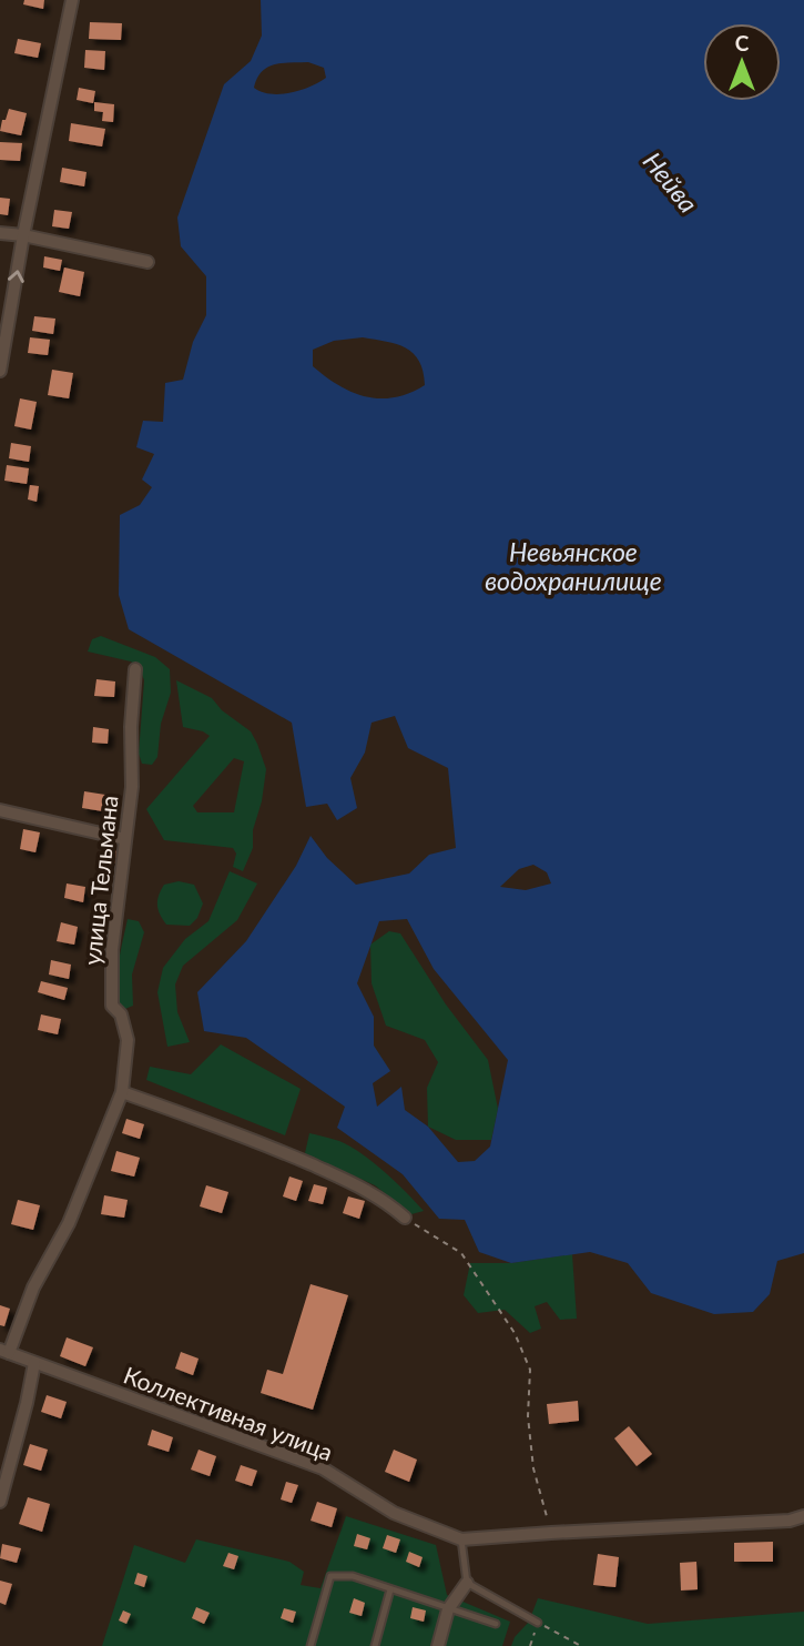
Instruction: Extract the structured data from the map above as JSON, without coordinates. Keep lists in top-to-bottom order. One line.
{"streets":{"street":["улица Тельмана","Коллективная улица"]},"crossings":[["улица Тельмана","Коллективная улица"]],"water":["Нейва","Невьянское водохранилище"],"north":"top"}
